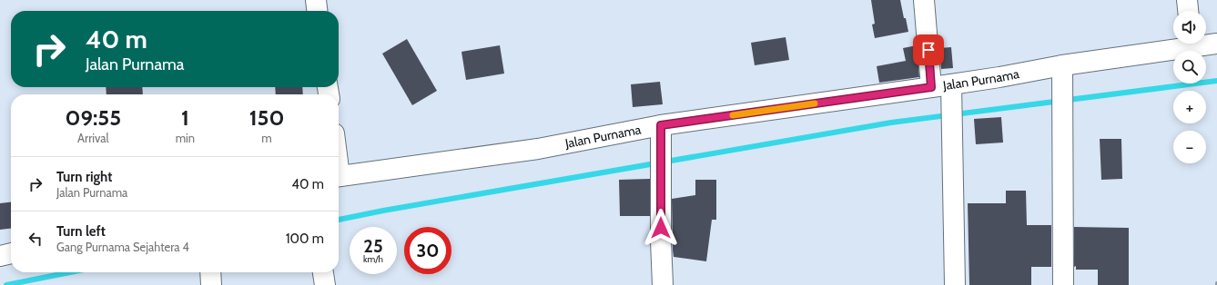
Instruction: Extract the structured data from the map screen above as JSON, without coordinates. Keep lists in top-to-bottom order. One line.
{"streets":{"street":["Jalan Purnama"]},"page":{"map_buttons":["+","−"],"turn":["40 m","Jalan Purnama"],"eta":["09:55","Arrival","1","min","150","m"],"list":[{"name":"Turn right","note":"Jalan Purnama","value":"40 m"},{"name":"Turn left","note":"Gang Purnama Sejahtera 4","value":"100 m"}],"speed":"25 km/h","limit":"30"}}
